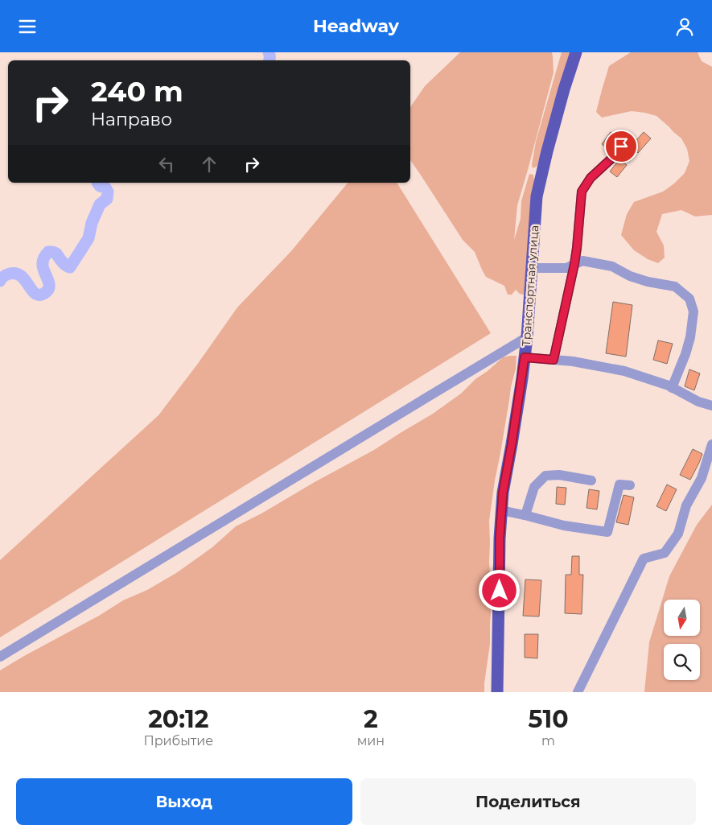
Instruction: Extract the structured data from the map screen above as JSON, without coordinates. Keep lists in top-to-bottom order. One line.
{"streets":{"main road":["Транспортная улица"]},"north":"bottom","page":{"header":"Headway","turn":["240 m","Направо"],"eta":["20:12","Прибытие","2","мин","510","m"],"buttons":["Выход","Поделиться"]}}
